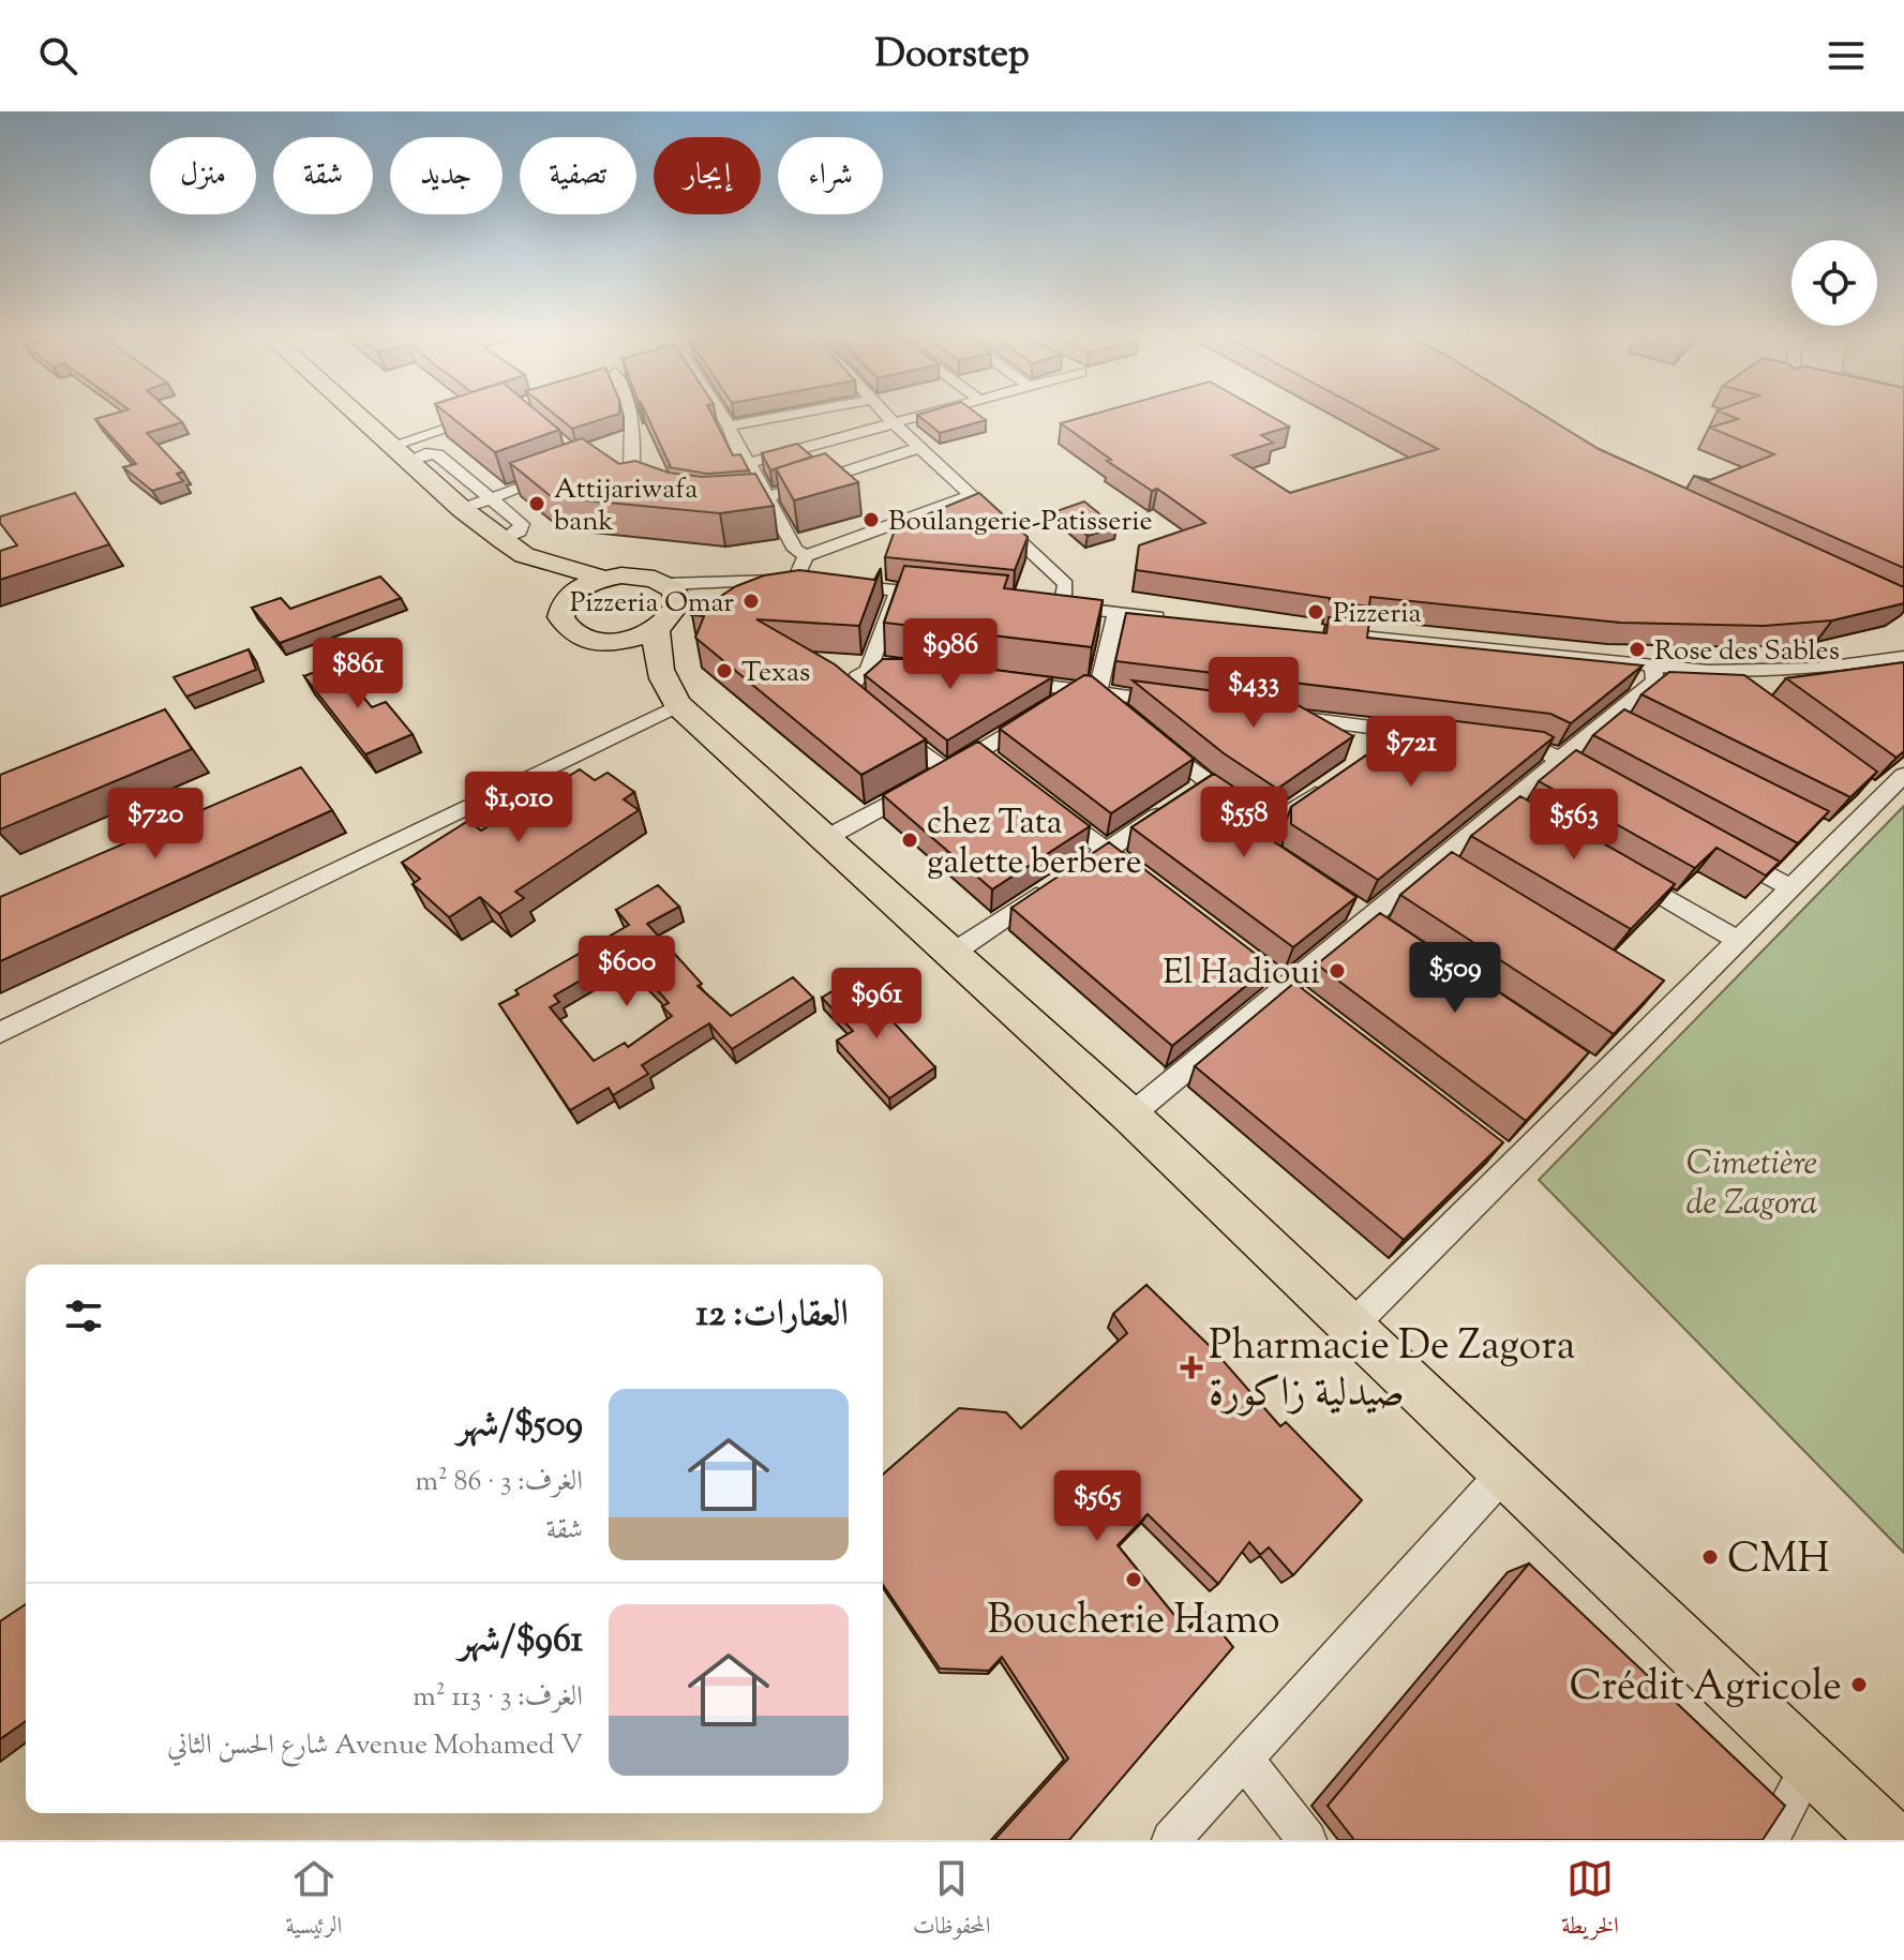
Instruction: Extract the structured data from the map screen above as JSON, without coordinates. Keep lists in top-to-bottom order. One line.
{"parks":["Cimetière de Zagora"],"places":{"other":["Attijariwafa bank","Boulangerie-Patisserie","Pizzeria Omar","Pizzeria","Rose des Sables","Texas","chez Tata galette berbere","El Hadioui","CMH","Boucherie Hamo","Crédit Agricole"],"health":["Pharmacie De Zagora صيدلية زاكورة"]},"page":{"header":"Doorstep","chip":["شراء","إيجار","تصفية","جديد","شقة","منزل"],"price":["$986","$861","$433","$721","$1,010","$558","$720","$563","$600","$509","$961","$565"],"heading":"العقارات: 12","list":[{"name":"$509/شهر","note":"الغرف: 3 · 86 m² · شقة"},{"name":"$961/شهر","note":"الغرف: 3 · 113 m² · Avenue Mohamed V شارع الحسن الثاني"}],"tabs":["الخريطة","المحفوظات","الرئيسية"]}}
